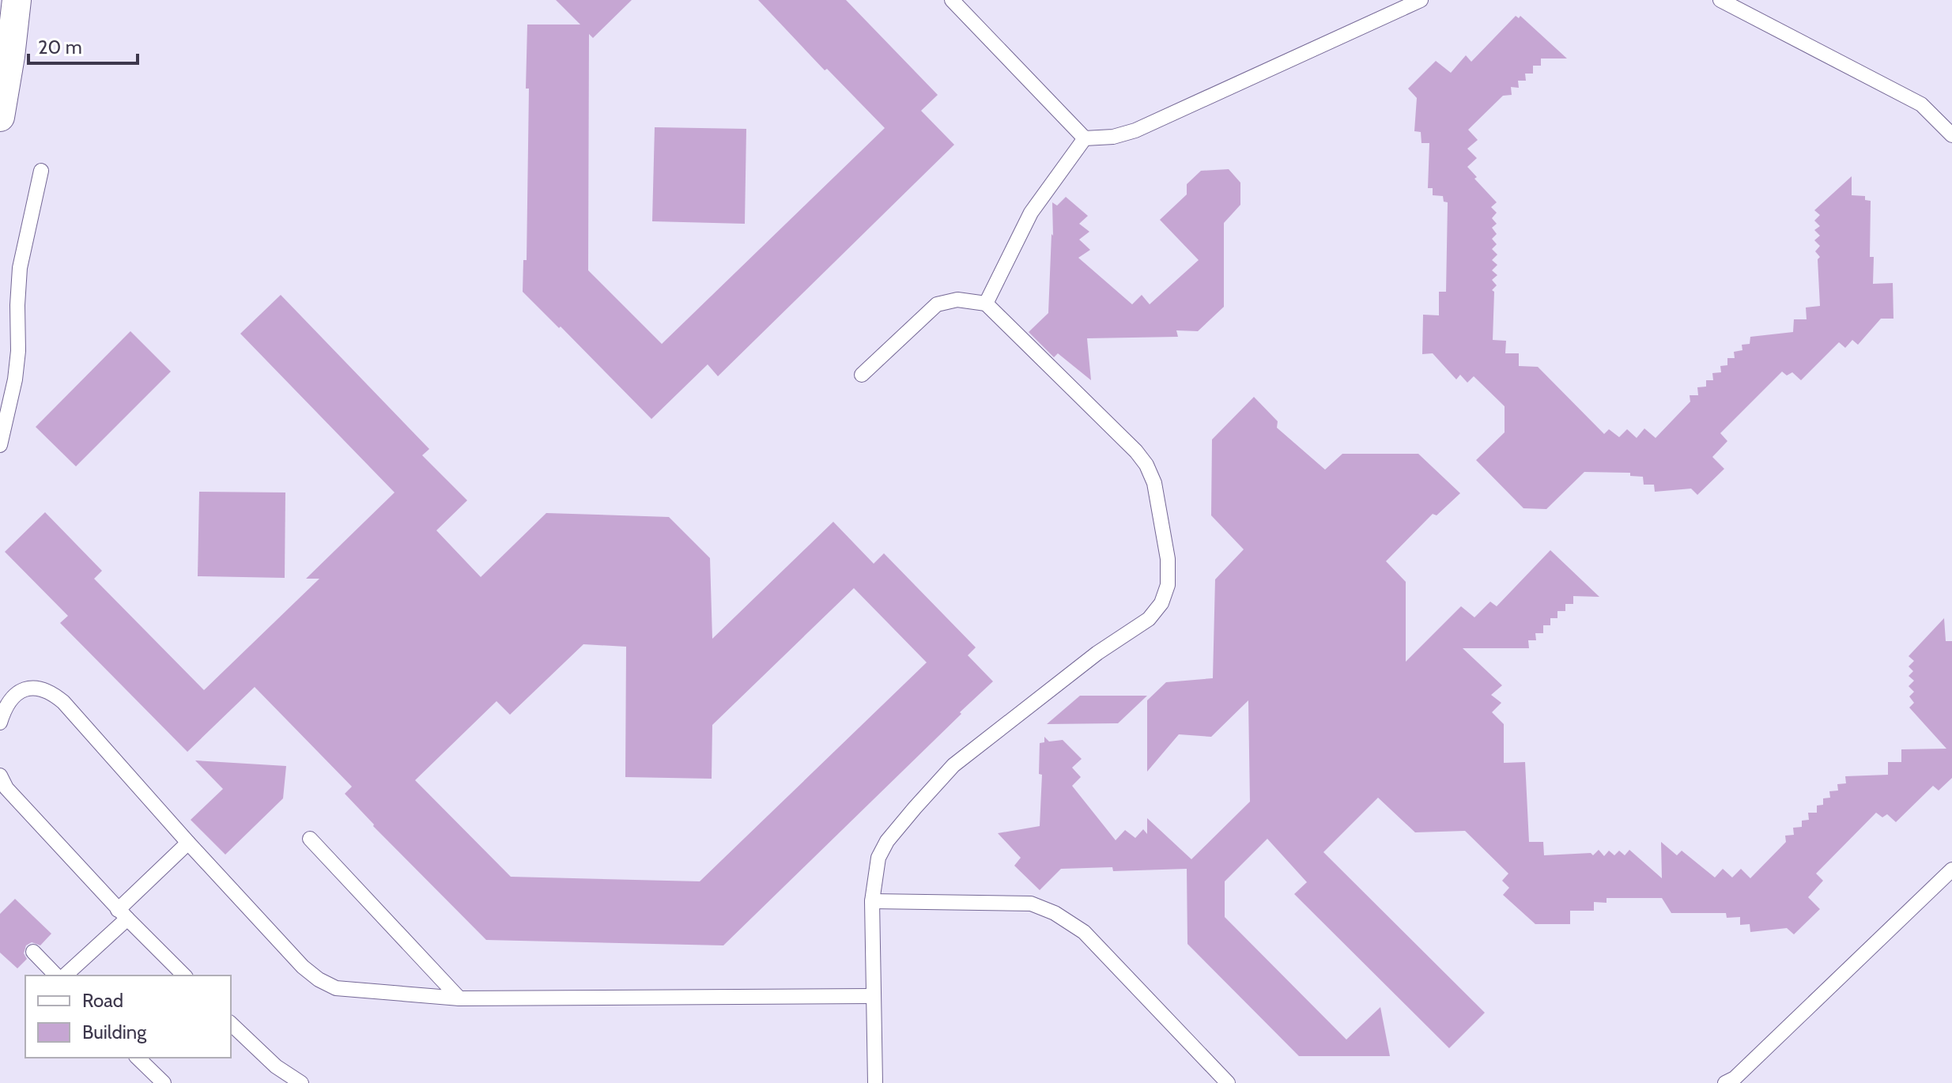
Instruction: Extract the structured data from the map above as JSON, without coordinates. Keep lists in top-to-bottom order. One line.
{"legend":["Road","Building"],"scale_bar":"20 m"}
